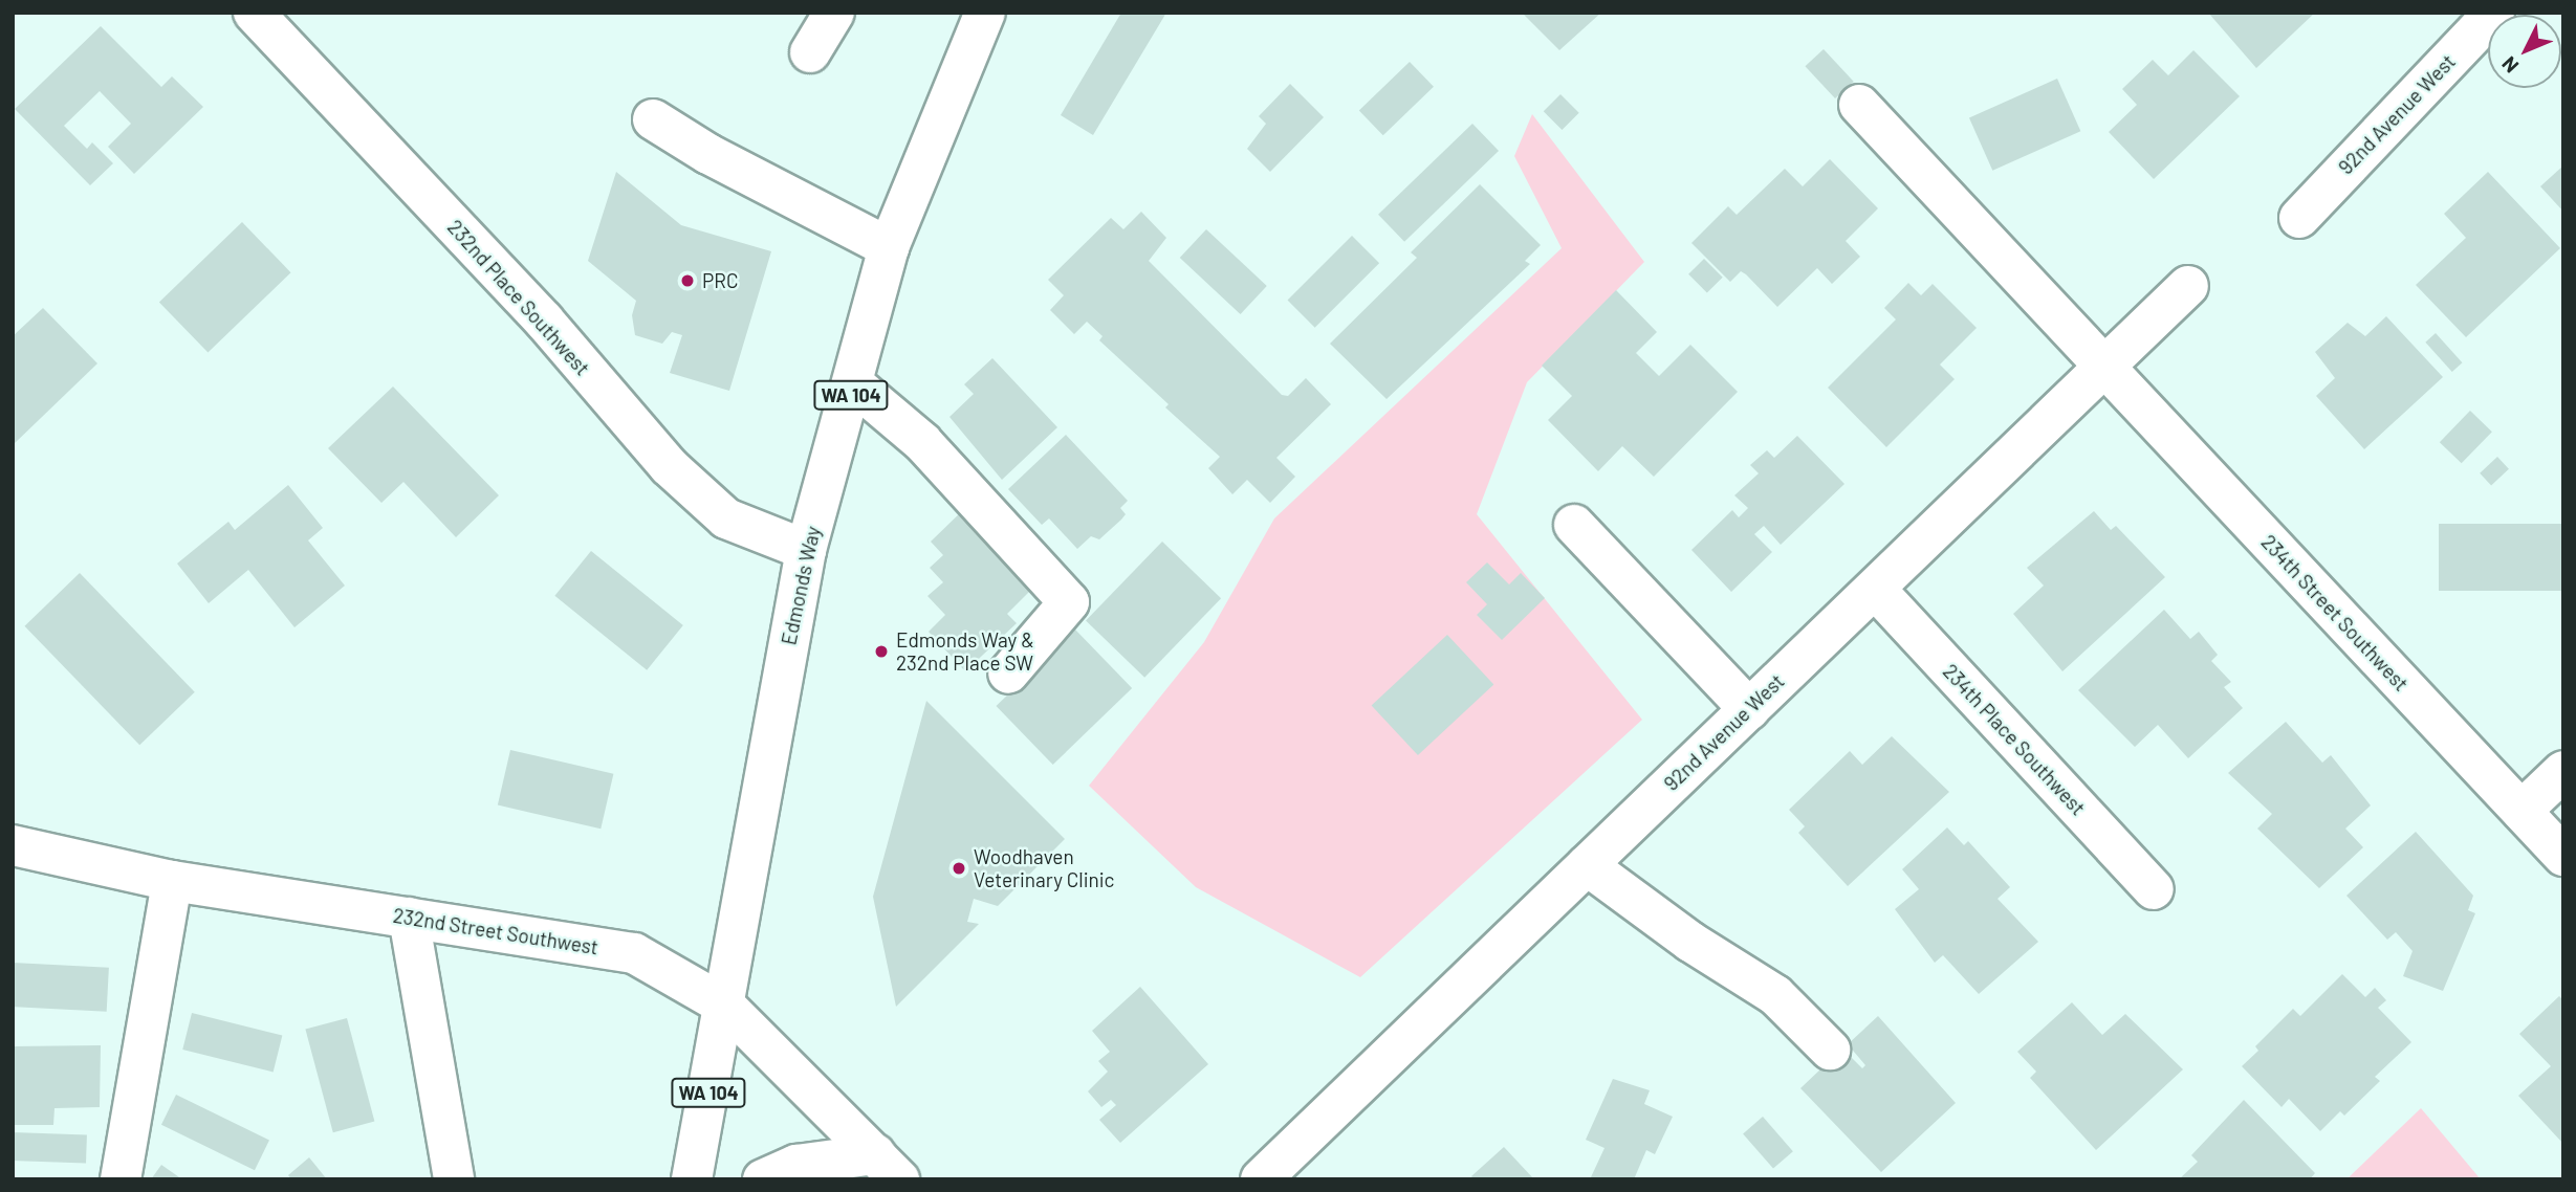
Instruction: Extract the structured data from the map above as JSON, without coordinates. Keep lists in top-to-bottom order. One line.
{"streets":{"street":["92nd Avenue West","232nd Place Southwest","WA 104","Edmonds Way","234th Street Southwest","234th Place Southwest","232nd Street Southwest"]},"crossings":[["92nd Avenue West","234th Street Southwest"],["92nd Avenue West","234th Place Southwest"],["232nd Place Southwest","Edmonds Way"],["Edmonds Way","232nd Street Southwest"]],"places":["PRC","Edmonds Way & 232nd Place SW","Woodhaven Veterinary Clinic"],"north":"bottom left"}
